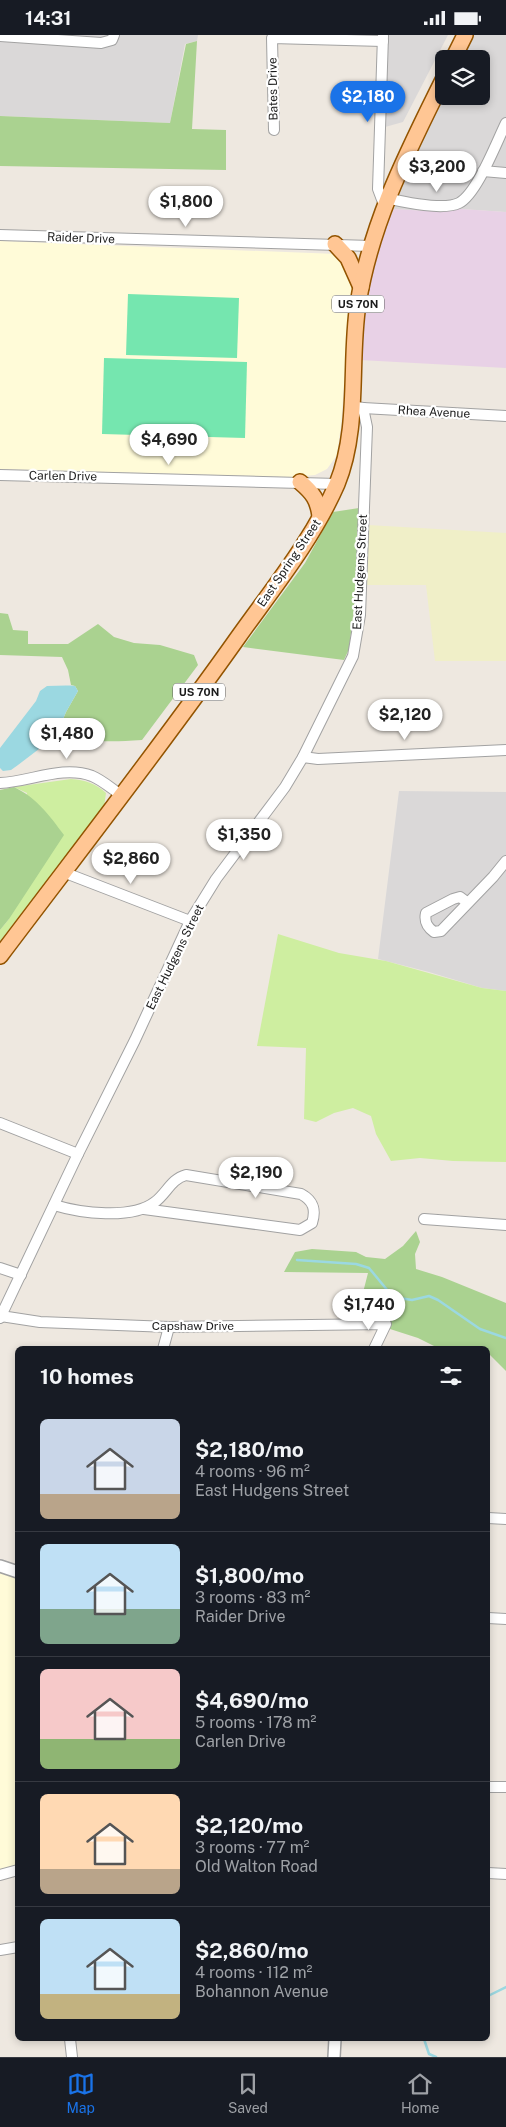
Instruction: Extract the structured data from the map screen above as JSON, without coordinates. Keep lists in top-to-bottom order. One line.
{"streets":{"main road":["US 70N","East Spring Street"],"street":["Bates Drive","Raider Drive","Rhea Avenue","Carlen Drive","East Hudgens Street","Capshaw Drive"]},"crossings":[["Raider Drive","East Spring Street"],["Rhea Avenue","East Spring Street"],["Rhea Avenue","East Hudgens Street"],["Carlen Drive","East Spring Street"],["East Spring Street","East Hudgens Street"],["East Hudgens Street","Capshaw Drive"]],"page":{"status":"14:31","price":["$2,180","$3,200","$1,800","$4,690","$2,120","$1,480","$1,350","$2,860","$2,190","$1,740"],"heading":"10 homes","list":[{"name":"$2,180/mo","note":"4 rooms · 96 m² · East Hudgens Street"},{"name":"$1,800/mo","note":"3 rooms · 83 m² · Raider Drive"},{"name":"$4,690/mo","note":"5 rooms · 178 m² · Carlen Drive"},{"name":"$2,120/mo","note":"3 rooms · 77 m² · Old Walton Road"},{"name":"$2,860/mo","note":"4 rooms · 112 m² · Bohannon Avenue"}],"tabs":["Map","Saved","Home"]}}
